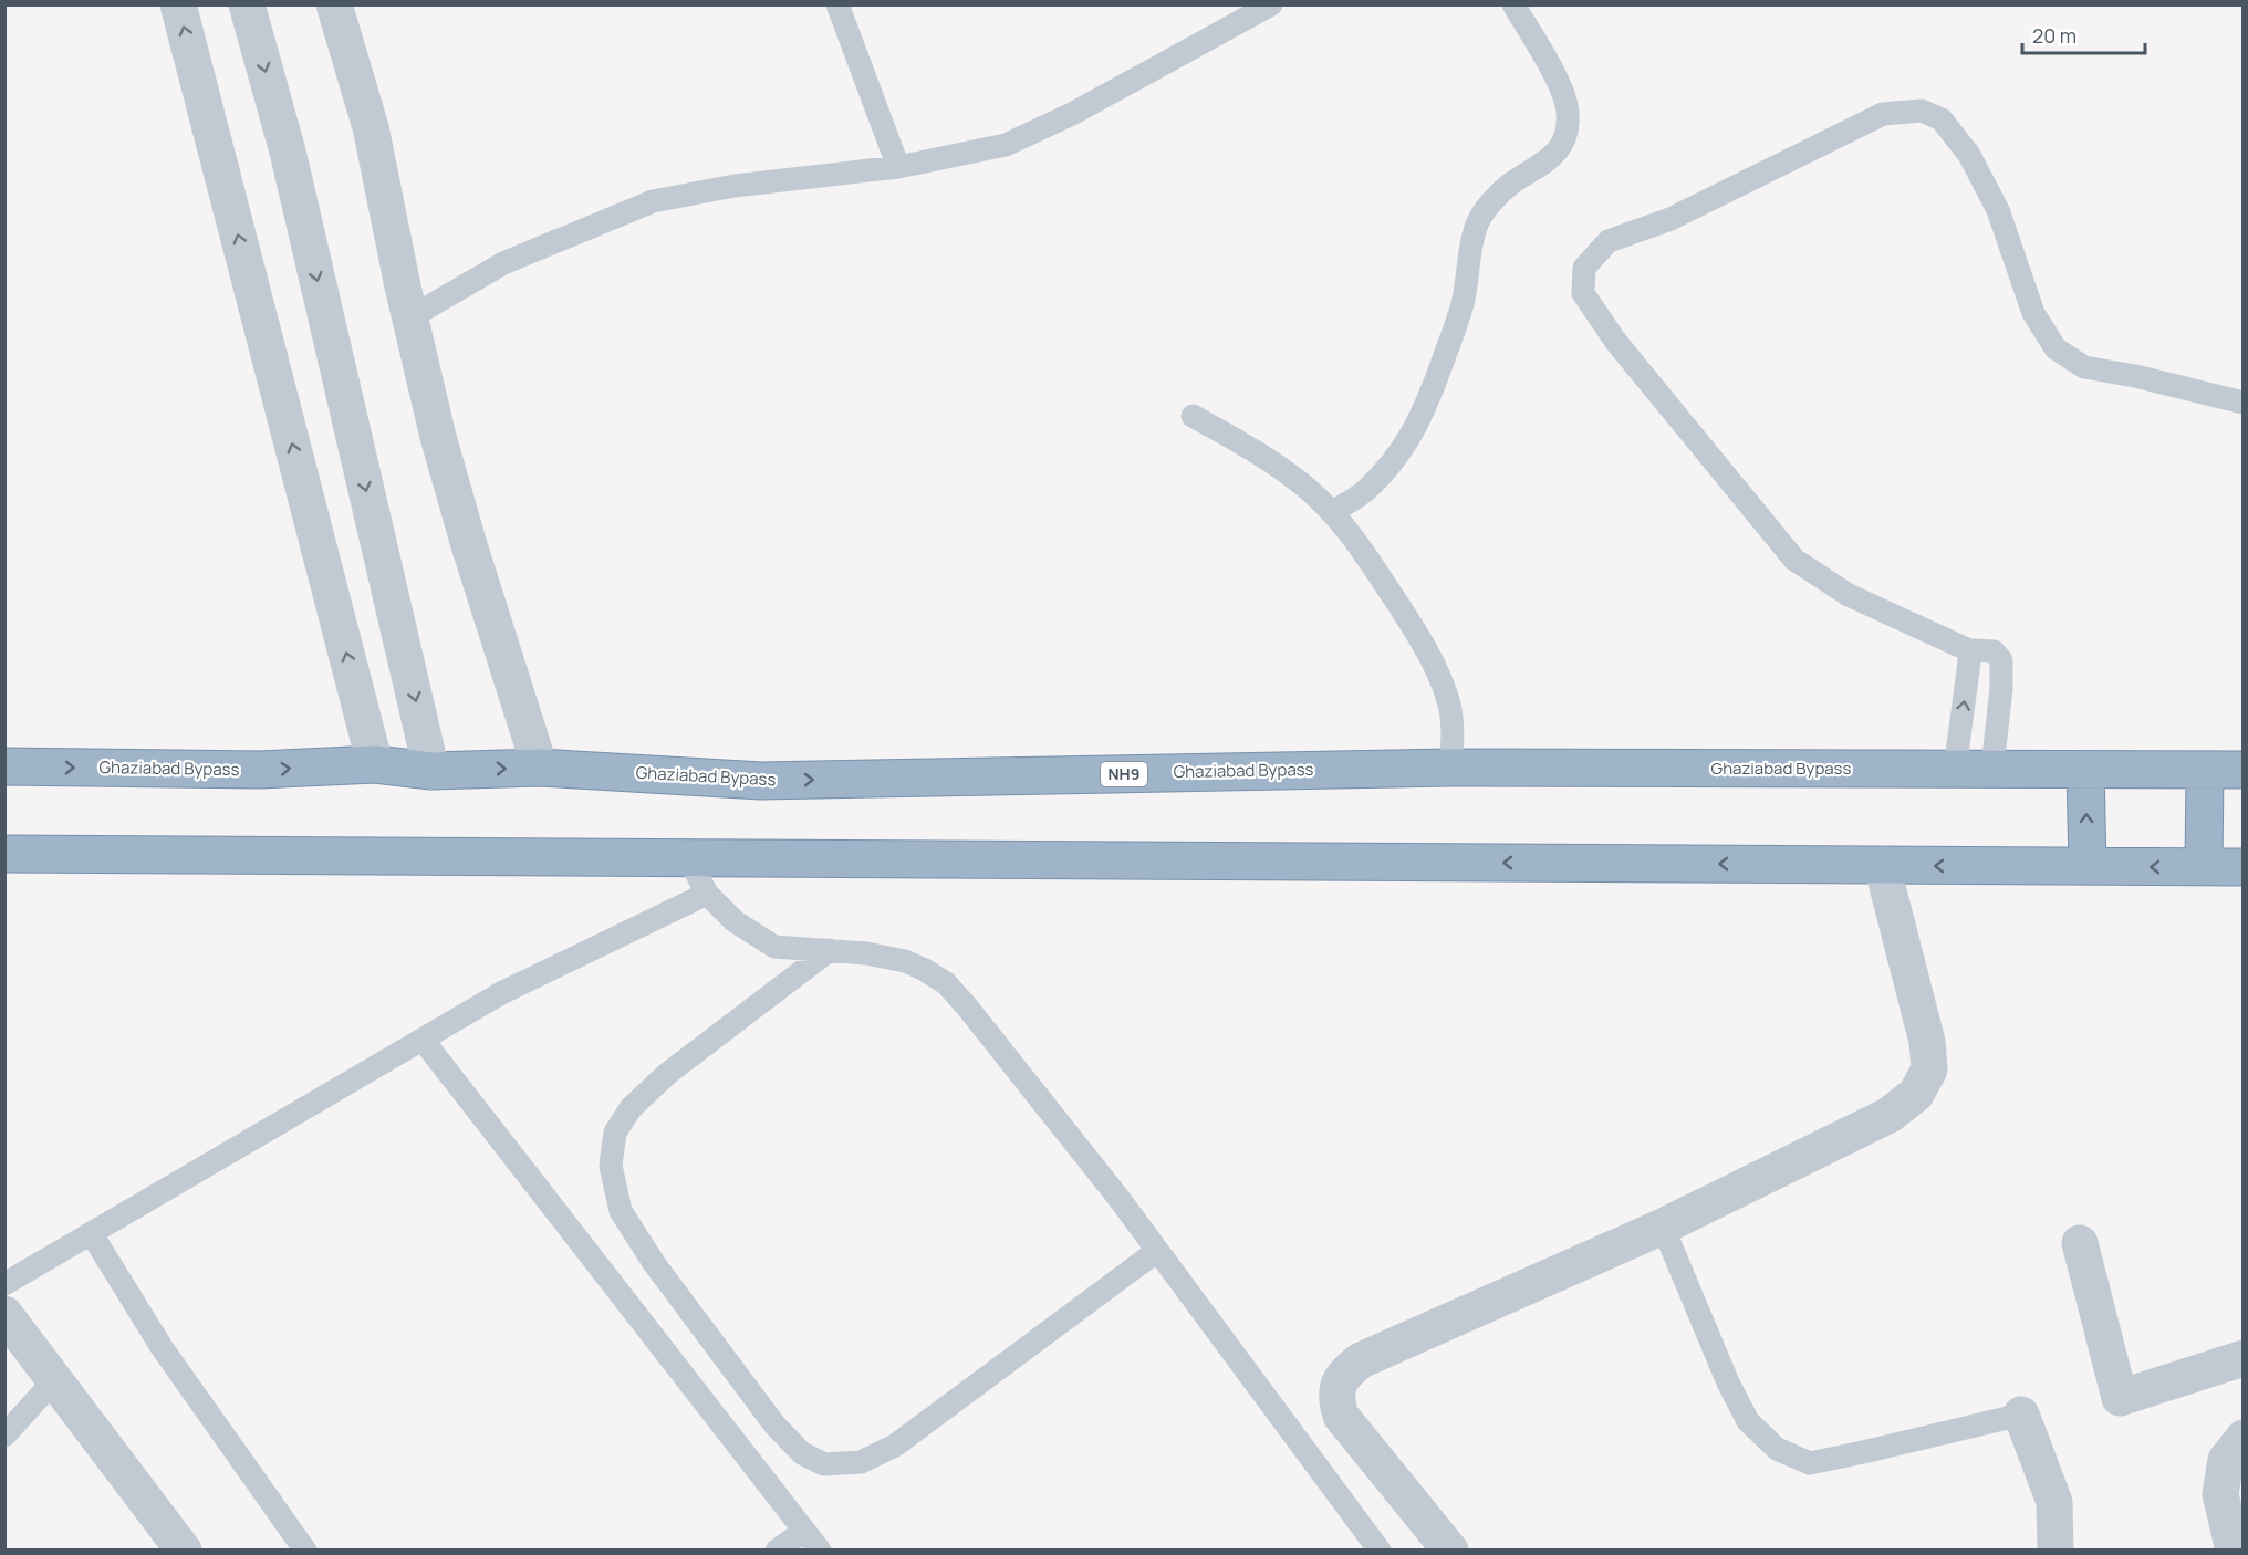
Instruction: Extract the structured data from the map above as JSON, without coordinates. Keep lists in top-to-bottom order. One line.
{"streets":{"highway":["Ghaziabad Bypass","NH9"]},"scale_bar":"20 m"}
